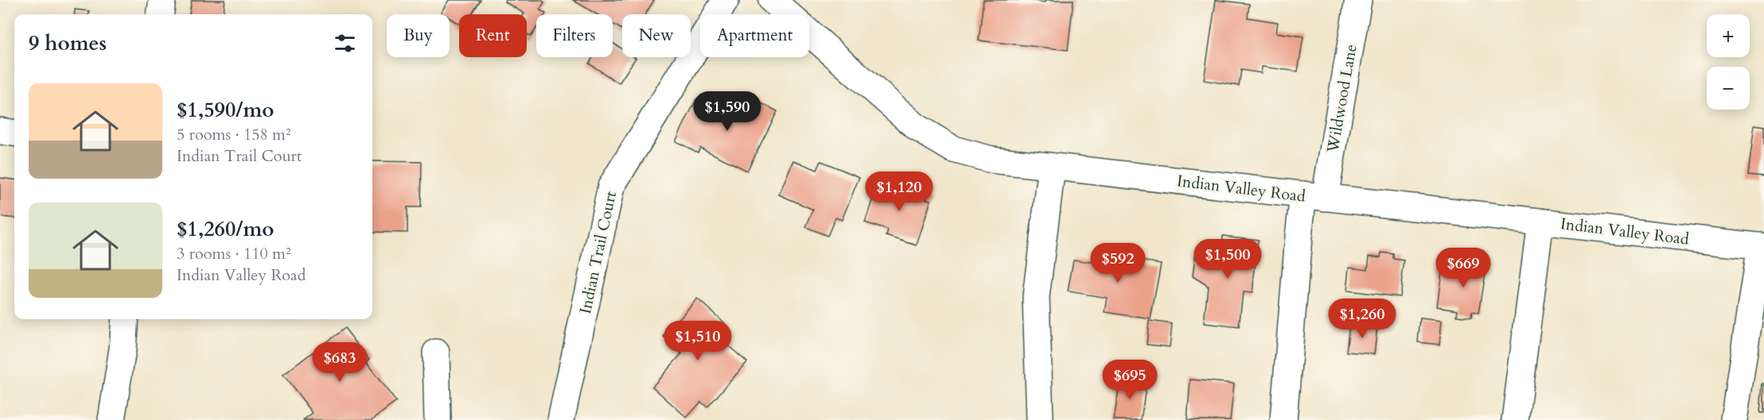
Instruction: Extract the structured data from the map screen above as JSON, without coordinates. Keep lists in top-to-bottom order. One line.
{"streets":{"street":["Wildwood Lane","Indian Valley Road","Indian Trail Court"]},"crossings":[["Wildwood Lane","Indian Valley Road"]],"page":{"map_buttons":["+","−"],"chip":["Buy","Rent","Filters","New","Apartment"],"heading":"9 homes","list":[{"name":"$1,590/mo","note":"5 rooms · 158 m² · Indian Trail Court"},{"name":"$1,260/mo","note":"3 rooms · 110 m² · Indian Valley Road"}],"price":["$1,590","$1,120","$1,500","$592","$669","$1,260","$1,510","$683","$695"]}}
